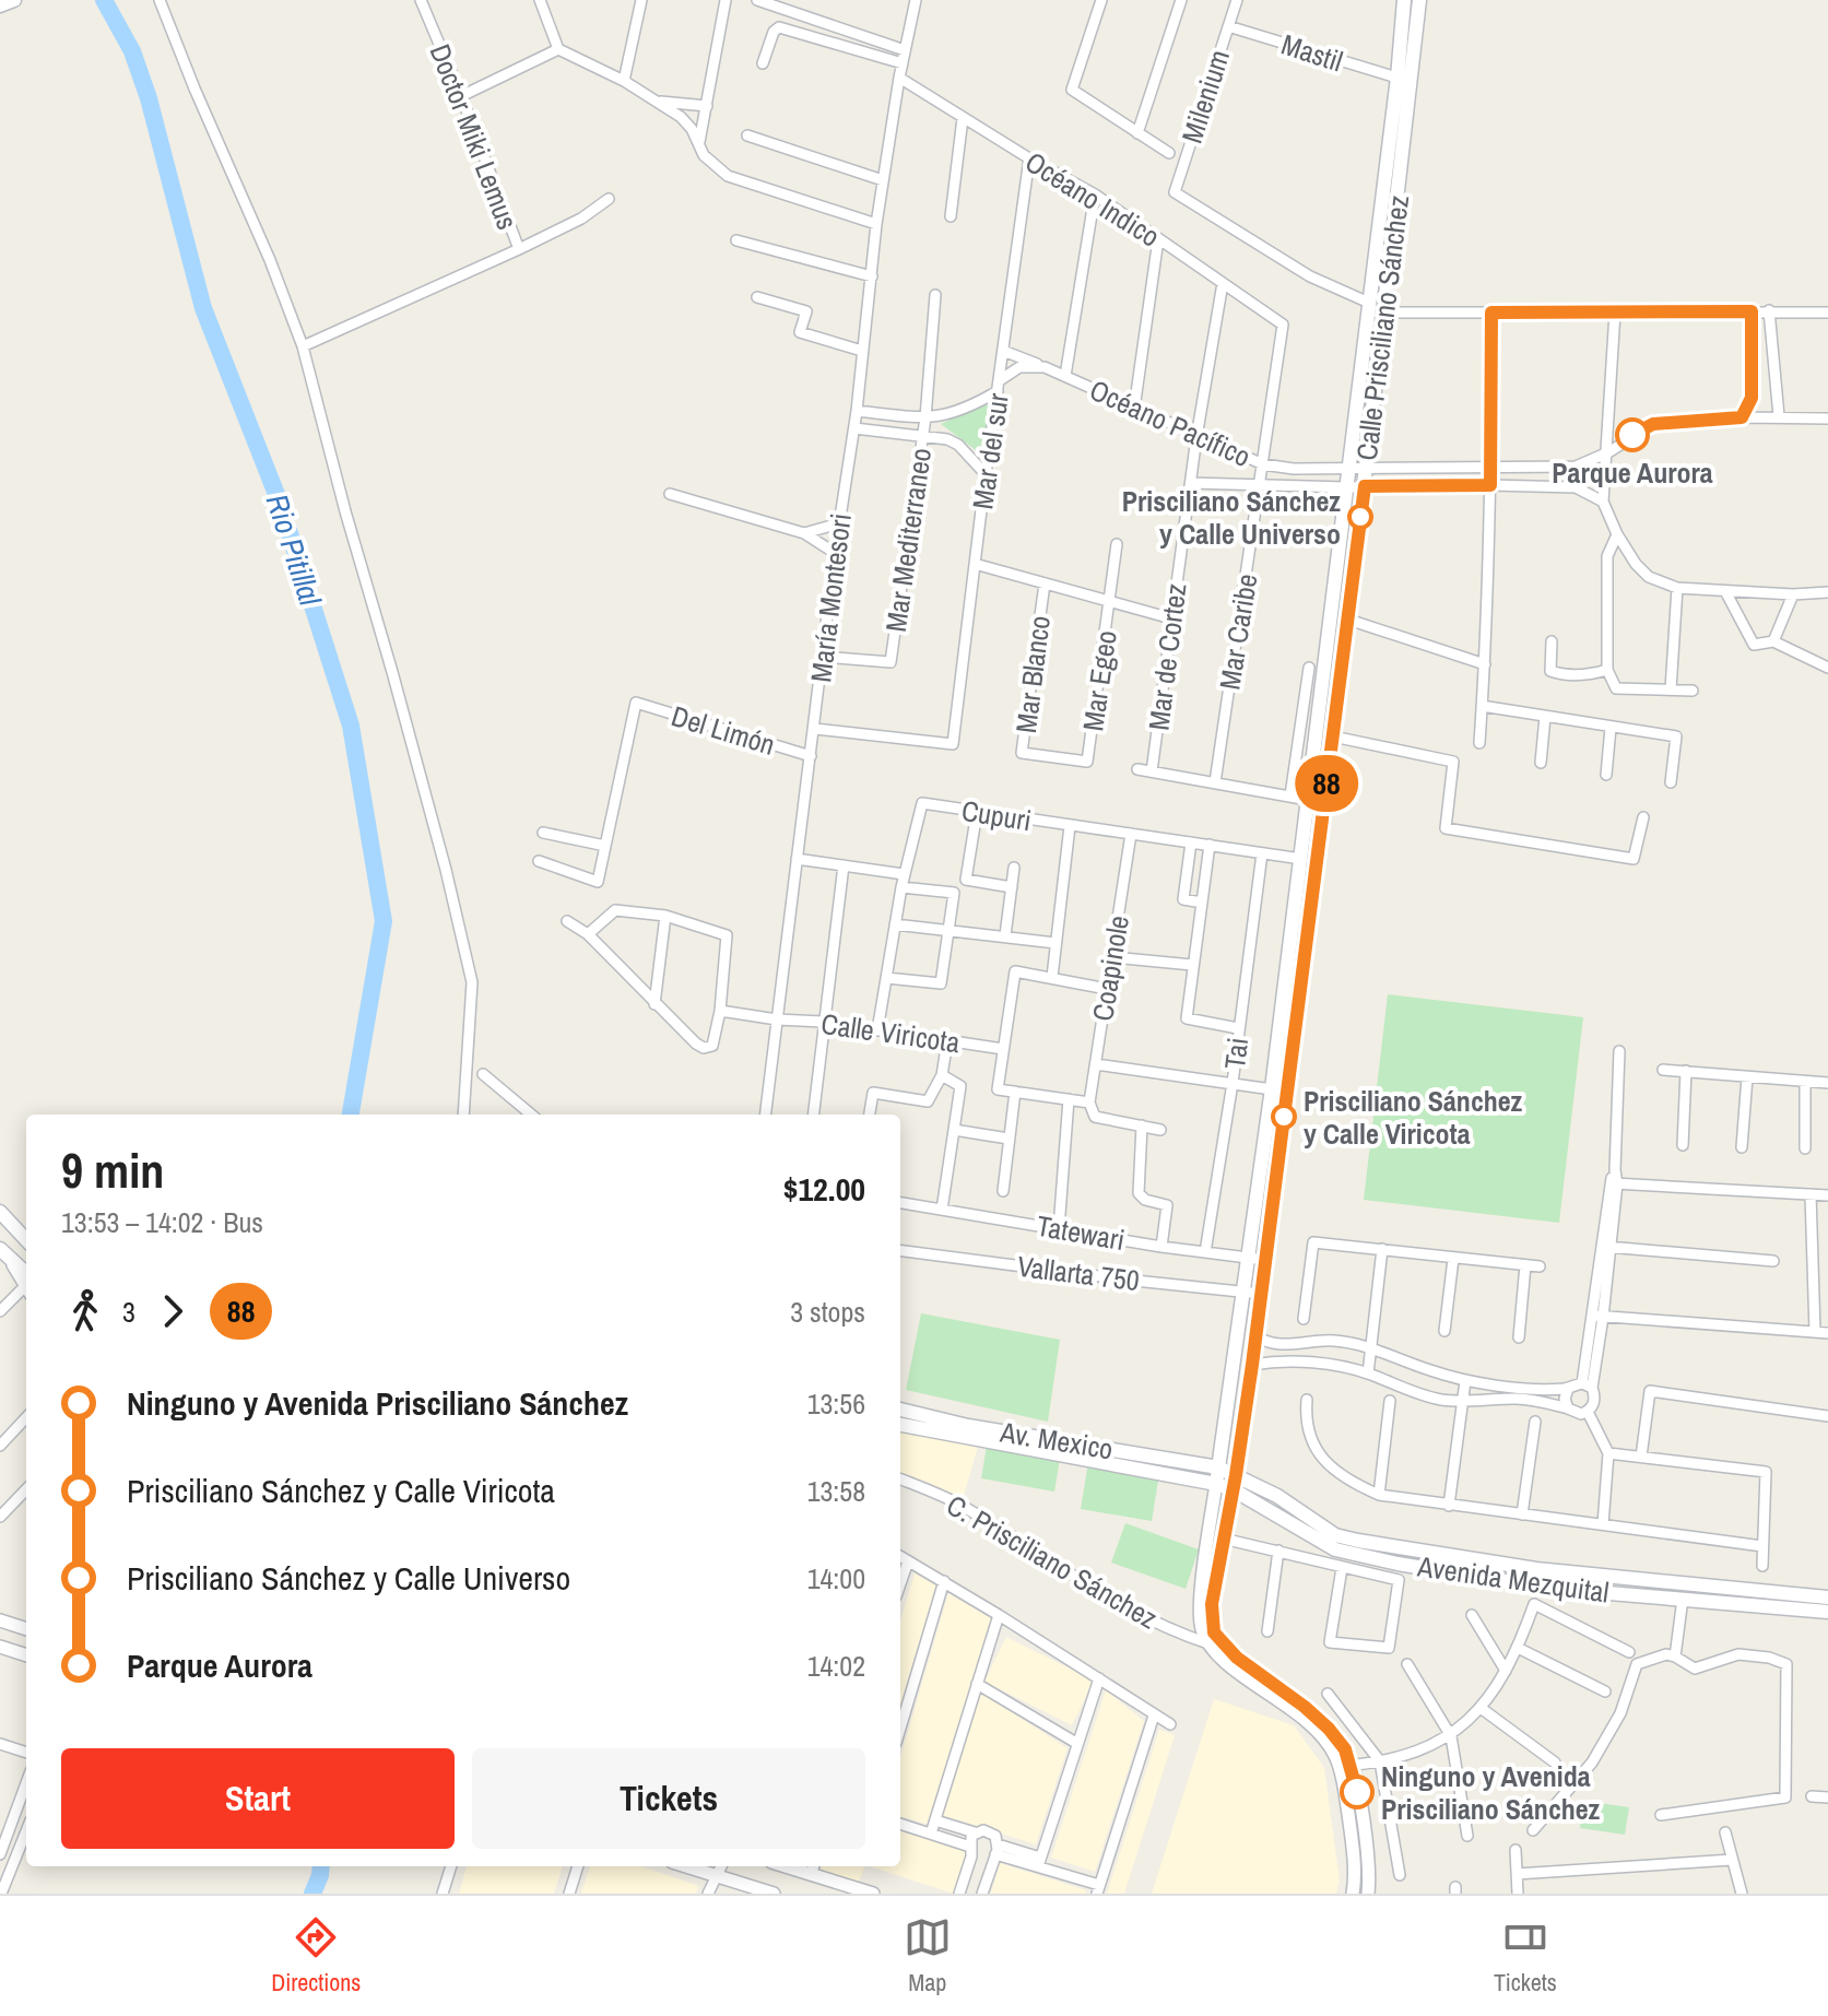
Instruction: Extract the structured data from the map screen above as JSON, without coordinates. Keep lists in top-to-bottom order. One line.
{"streets":{"main road":["Calle Prisciliano Sánchez","Av. Mexico","Avenida Mezquital"],"street":["Mastil","Milenium","Doctor Miki Lemus","Océano Indico","Océano Pacífico","Mar del sur","Mar Mediterraneo","María Montesori","Mar Caribe","Mar de Cortez","Mar Blanco","Mar Egeo","Del Limón","Cupuri","Coapinole","Calle Viricota","Tai","Tatewari","Vallarta 750","C. Prisciliano Sánchez"]},"crossings":[["Mastil","Milenium"],["Mastil","Calle Prisciliano Sánchez"],["Milenium","Calle Prisciliano Sánchez"],["Océano Indico","Mar del sur"],["Océano Indico","María Montesori"],["Océano Indico","Mar Caribe"],["Océano Indico","Mar de Cortez"],["Calle Prisciliano Sánchez","Océano Pacífico"],["Calle Prisciliano Sánchez","Cupuri"],["Calle Prisciliano Sánchez","Tatewari"],["Calle Prisciliano Sánchez","Vallarta 750"],["Calle Prisciliano Sánchez","Av. Mexico"],["Calle Prisciliano Sánchez","C. Prisciliano Sánchez"],["Calle Prisciliano Sánchez","Avenida Mezquital"],["Océano Pacífico","Mar del sur"],["Océano Pacífico","Mar Caribe"],["Océano Pacífico","Mar de Cortez"],["Mar del sur","María Montesori"],["Mar Mediterraneo","María Montesori"],["María Montesori","Del Limón"],["María Montesori","Calle Viricota"],["Mar Blanco","Mar Egeo"],["Cupuri","Coapinole"],["Cupuri","Calle Viricota"],["Cupuri","Tai"],["Tai","Tatewari"],["Av. Mexico","Avenida Mezquital"]],"water":["Rio Pitillal"],"places":["Parque Aurora","Prisciliano Sánchez y Calle Universo","Prisciliano Sánchez y Calle Viricota","Ninguno y Avenida Prisciliano Sánchez"],"lines":["bus line 88"],"page":{"on_map":"88","heading":["9 min","13:53 – 14:02 · Bus","$12.00"],"legs":["3","88","3 stops"],"list":[{"name":"Ninguno y Avenida Prisciliano Sánchez","value":"13:56"},{"name":"Prisciliano Sánchez y Calle Viricota","value":"13:58"},{"name":"Prisciliano Sánchez y Calle Universo","value":"14:00"},{"name":"Parque Aurora","value":"14:02"}],"buttons":["Start","Tickets"],"tabs":["Directions","Map","Tickets"]}}
